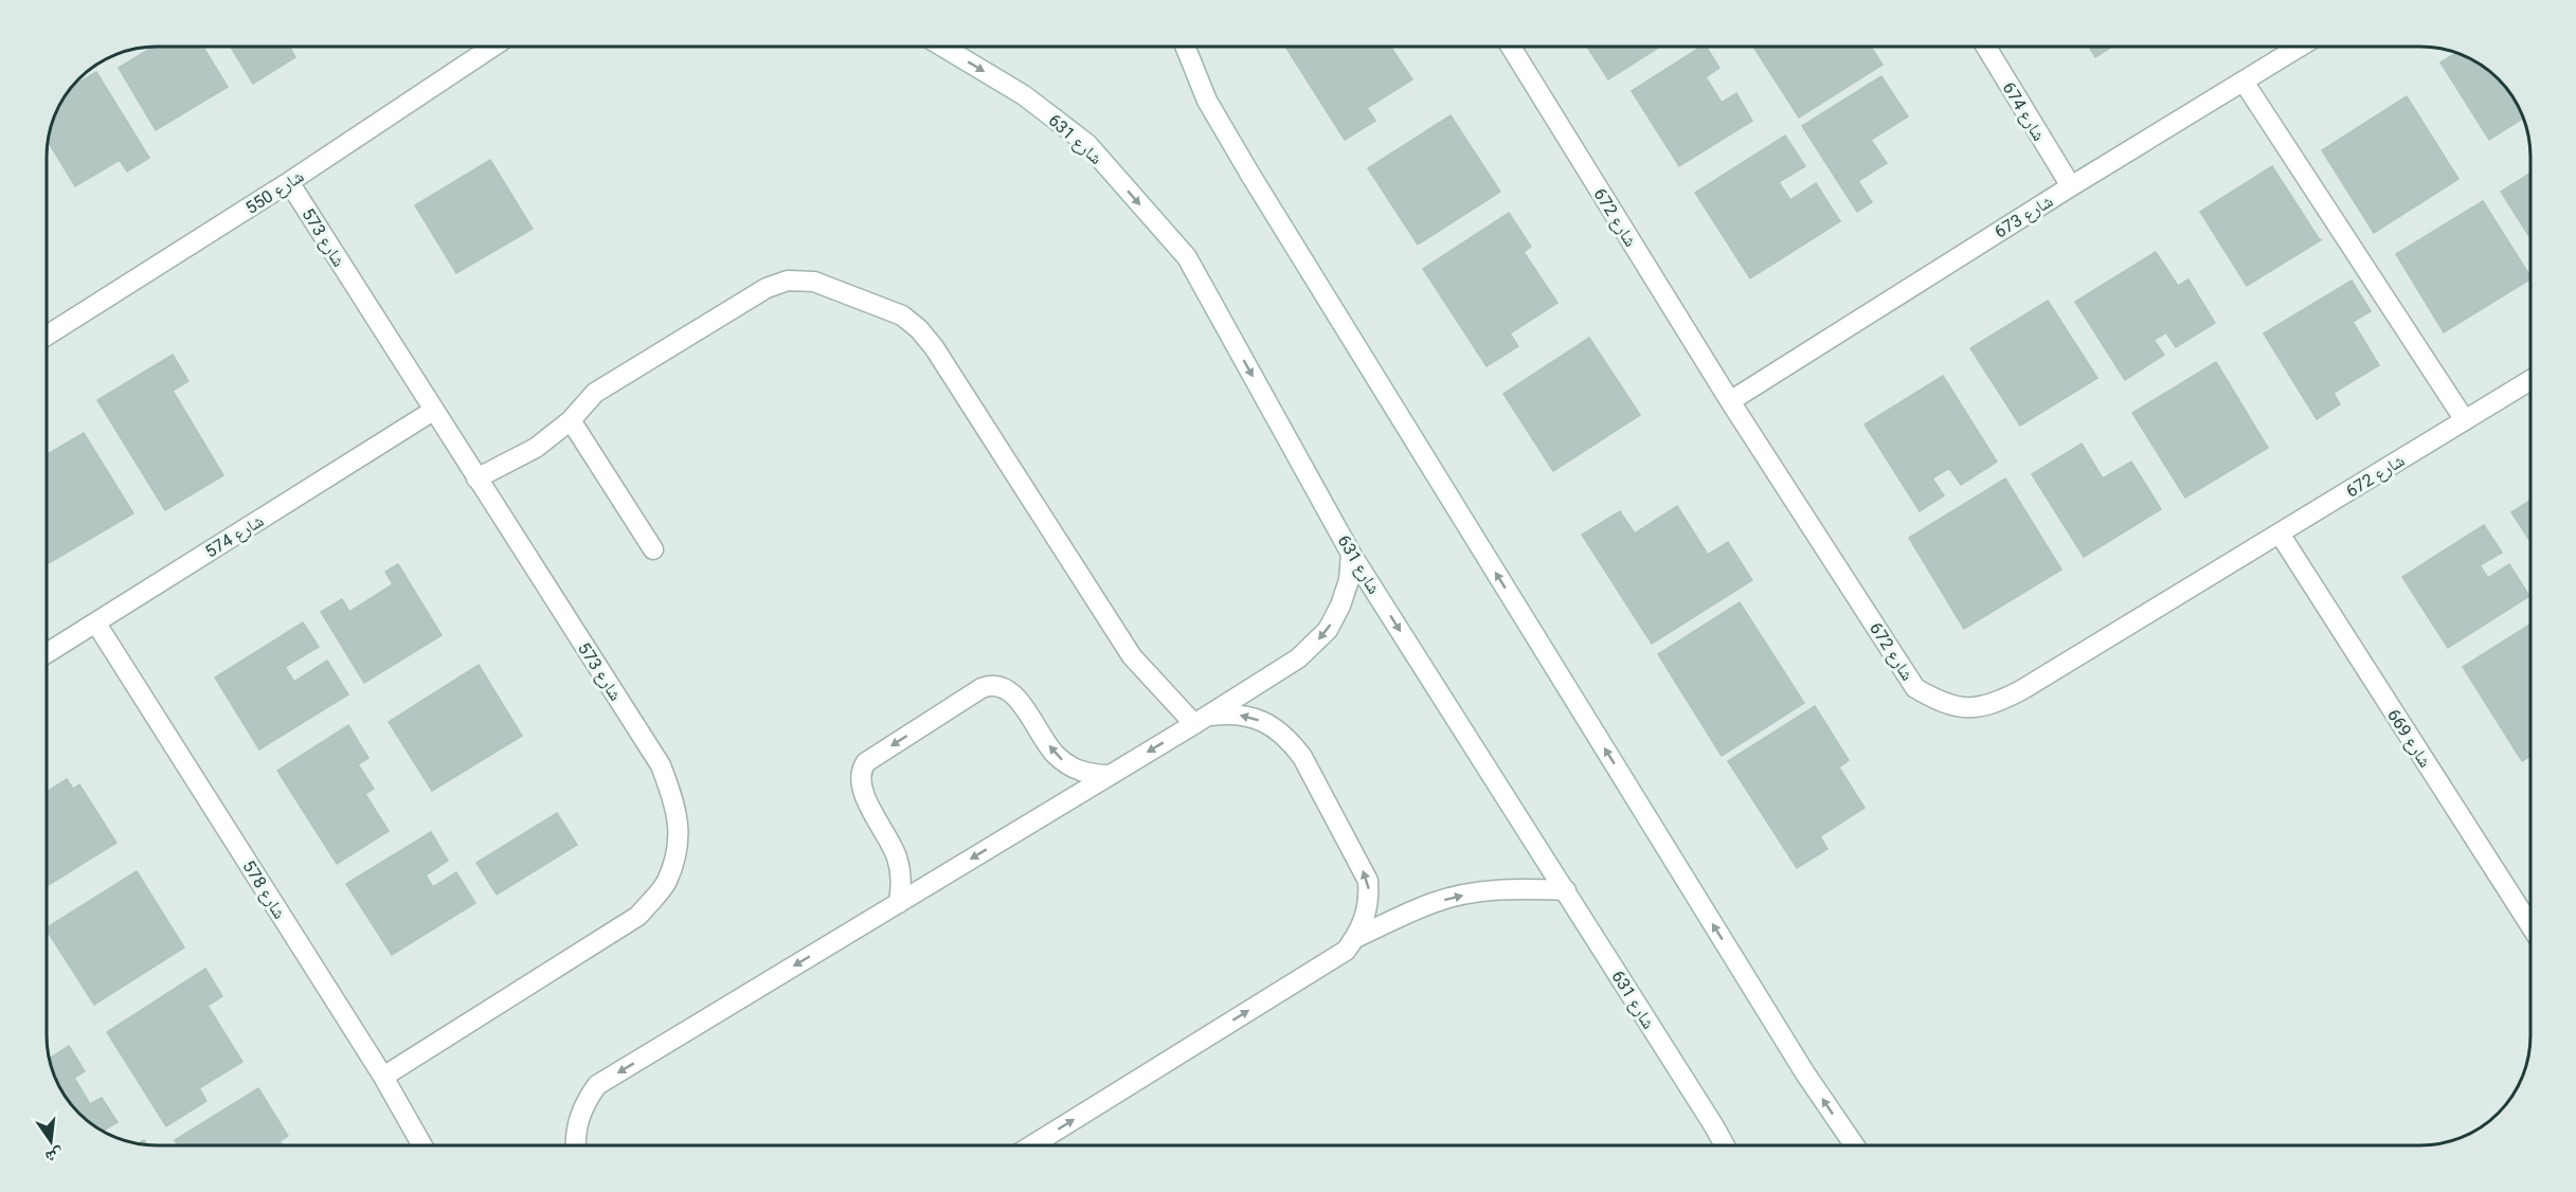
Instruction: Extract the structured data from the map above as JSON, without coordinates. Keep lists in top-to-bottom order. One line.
{"streets":{"street":["شارع 674","شارع 631","شارع 550","شارع 673","شارع 672","شارع 573","شارع 574","شارع 669","شارع 578"]},"crossings":[["شارع 674","شارع 673"],["شارع 550","شارع 573"],["شارع 673","شارع 672"],["شارع 672","شارع 669"],["شارع 573","شارع 574"],["شارع 573","شارع 578"],["شارع 574","شارع 578"]],"north":"bottom"}
